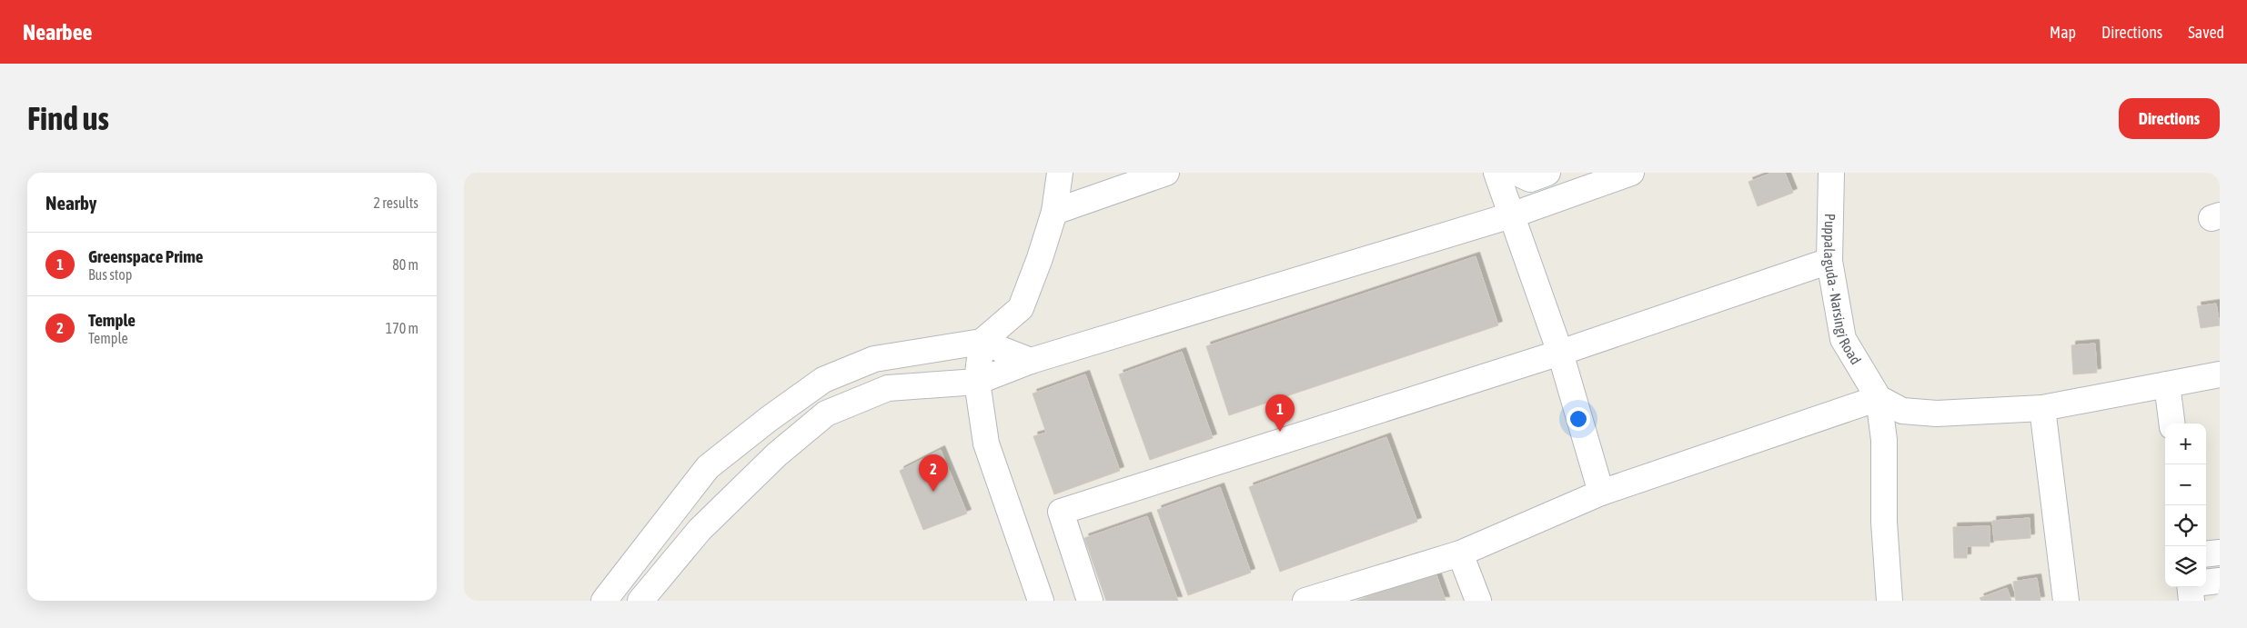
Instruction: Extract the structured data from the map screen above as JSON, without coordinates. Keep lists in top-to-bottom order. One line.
{"streets":{"street":["Puppalaguda - Narsingi Road"]},"page":{"header":"Nearbee","nav":["Map","Directions","Saved"],"buttons":"Directions","title":"Find us","heading":["Nearby","2 results"],"list":[{"mark":"1","name":"Greenspace Prime","note":"Bus stop","value":"80 m"},{"mark":"2","name":"Temple","note":"Temple","value":"170 m"}],"pins":["1","2"],"map_buttons":["+","−"]}}
